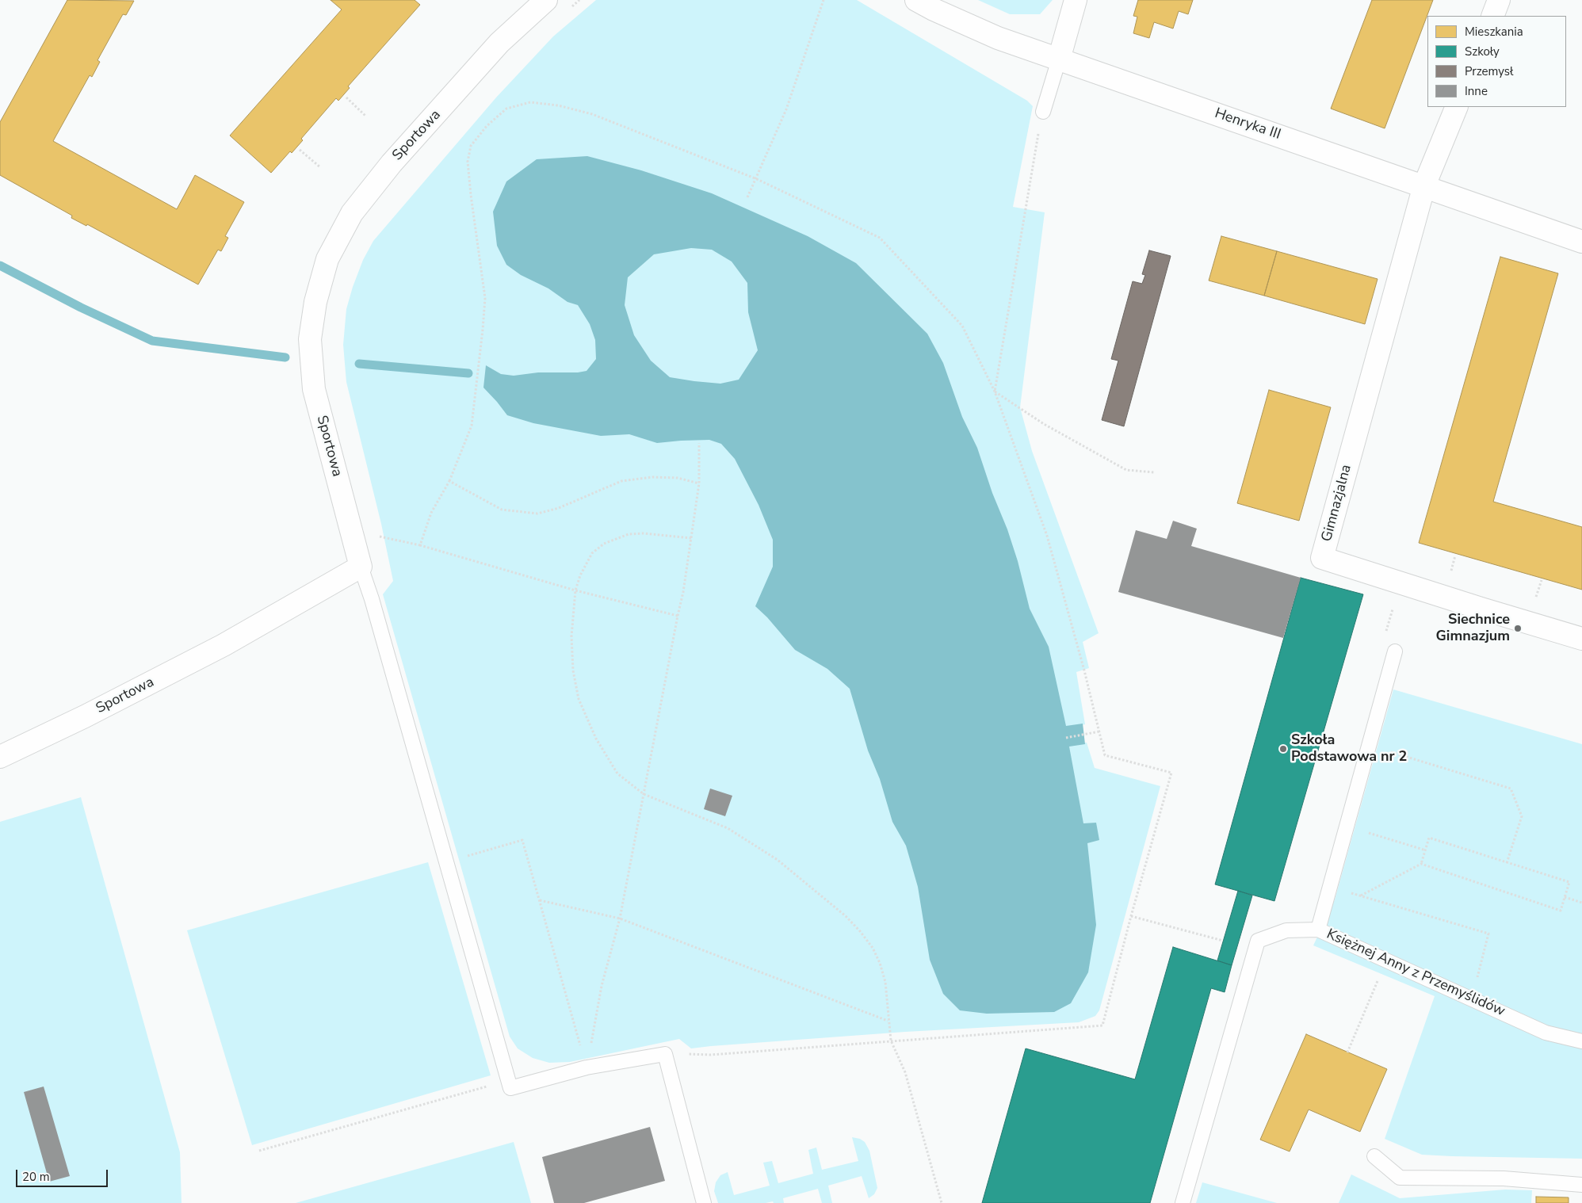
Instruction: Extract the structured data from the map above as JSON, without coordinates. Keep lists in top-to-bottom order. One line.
{"streets":{"street":["Henryka III","Sportowa","Gimnazjalna"],"lane":["Księżnej Anny z Przemyślidów"]},"crossings":[["Henryka III","Gimnazjalna"]],"places":["Siechnice Gimnazjum","Szkoła Podstawowa nr 2"],"legend":["Mieszkania","Szkoły","Przemysł","Inne"],"scale_bar":"20 m"}
